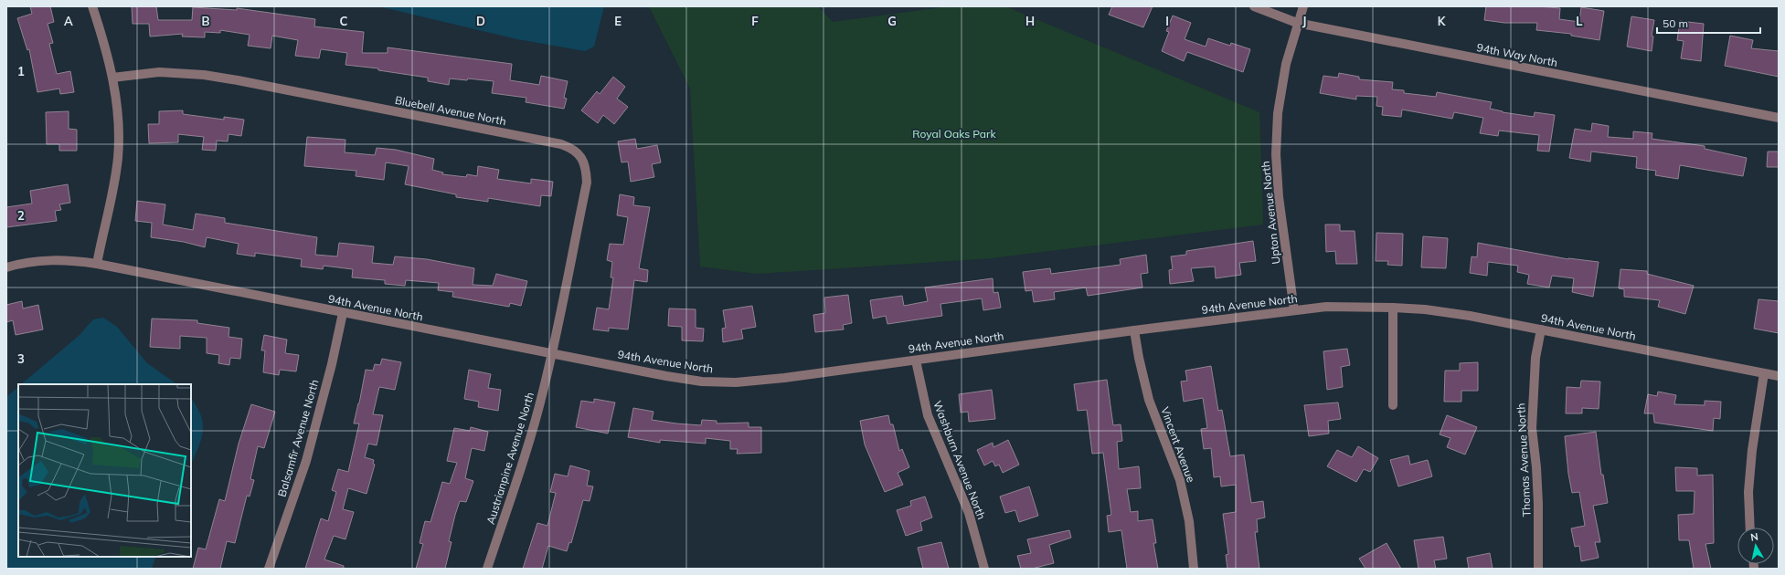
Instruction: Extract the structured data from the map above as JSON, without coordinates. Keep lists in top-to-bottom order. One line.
{"streets":{"street":["94th Way North","Bluebell Avenue North","Upton Avenue North","94th Avenue North","Balsamfir Avenue North","Vincent Avenue","Austrianpine Avenue North","Washburn Avenue North","Thomas Avenue North"]},"crossings":[["94th Way North","Upton Avenue North"],["Bluebell Avenue North","94th Avenue North"],["Bluebell Avenue North","Austrianpine Avenue North"],["Upton Avenue North","94th Avenue North"],["94th Avenue North","Balsamfir Avenue North"],["94th Avenue North","Vincent Avenue"],["94th Avenue North","Austrianpine Avenue North"],["94th Avenue North","Washburn Avenue North"],["94th Avenue North","Thomas Avenue North"]],"parks":["Royal Oaks Park"],"scale_bar":"50 m","north":"top","grid":{"columns":["A","B","C","D","E","F","G","H","I","J","K","L"],"rows":["1","2","3"]}}
